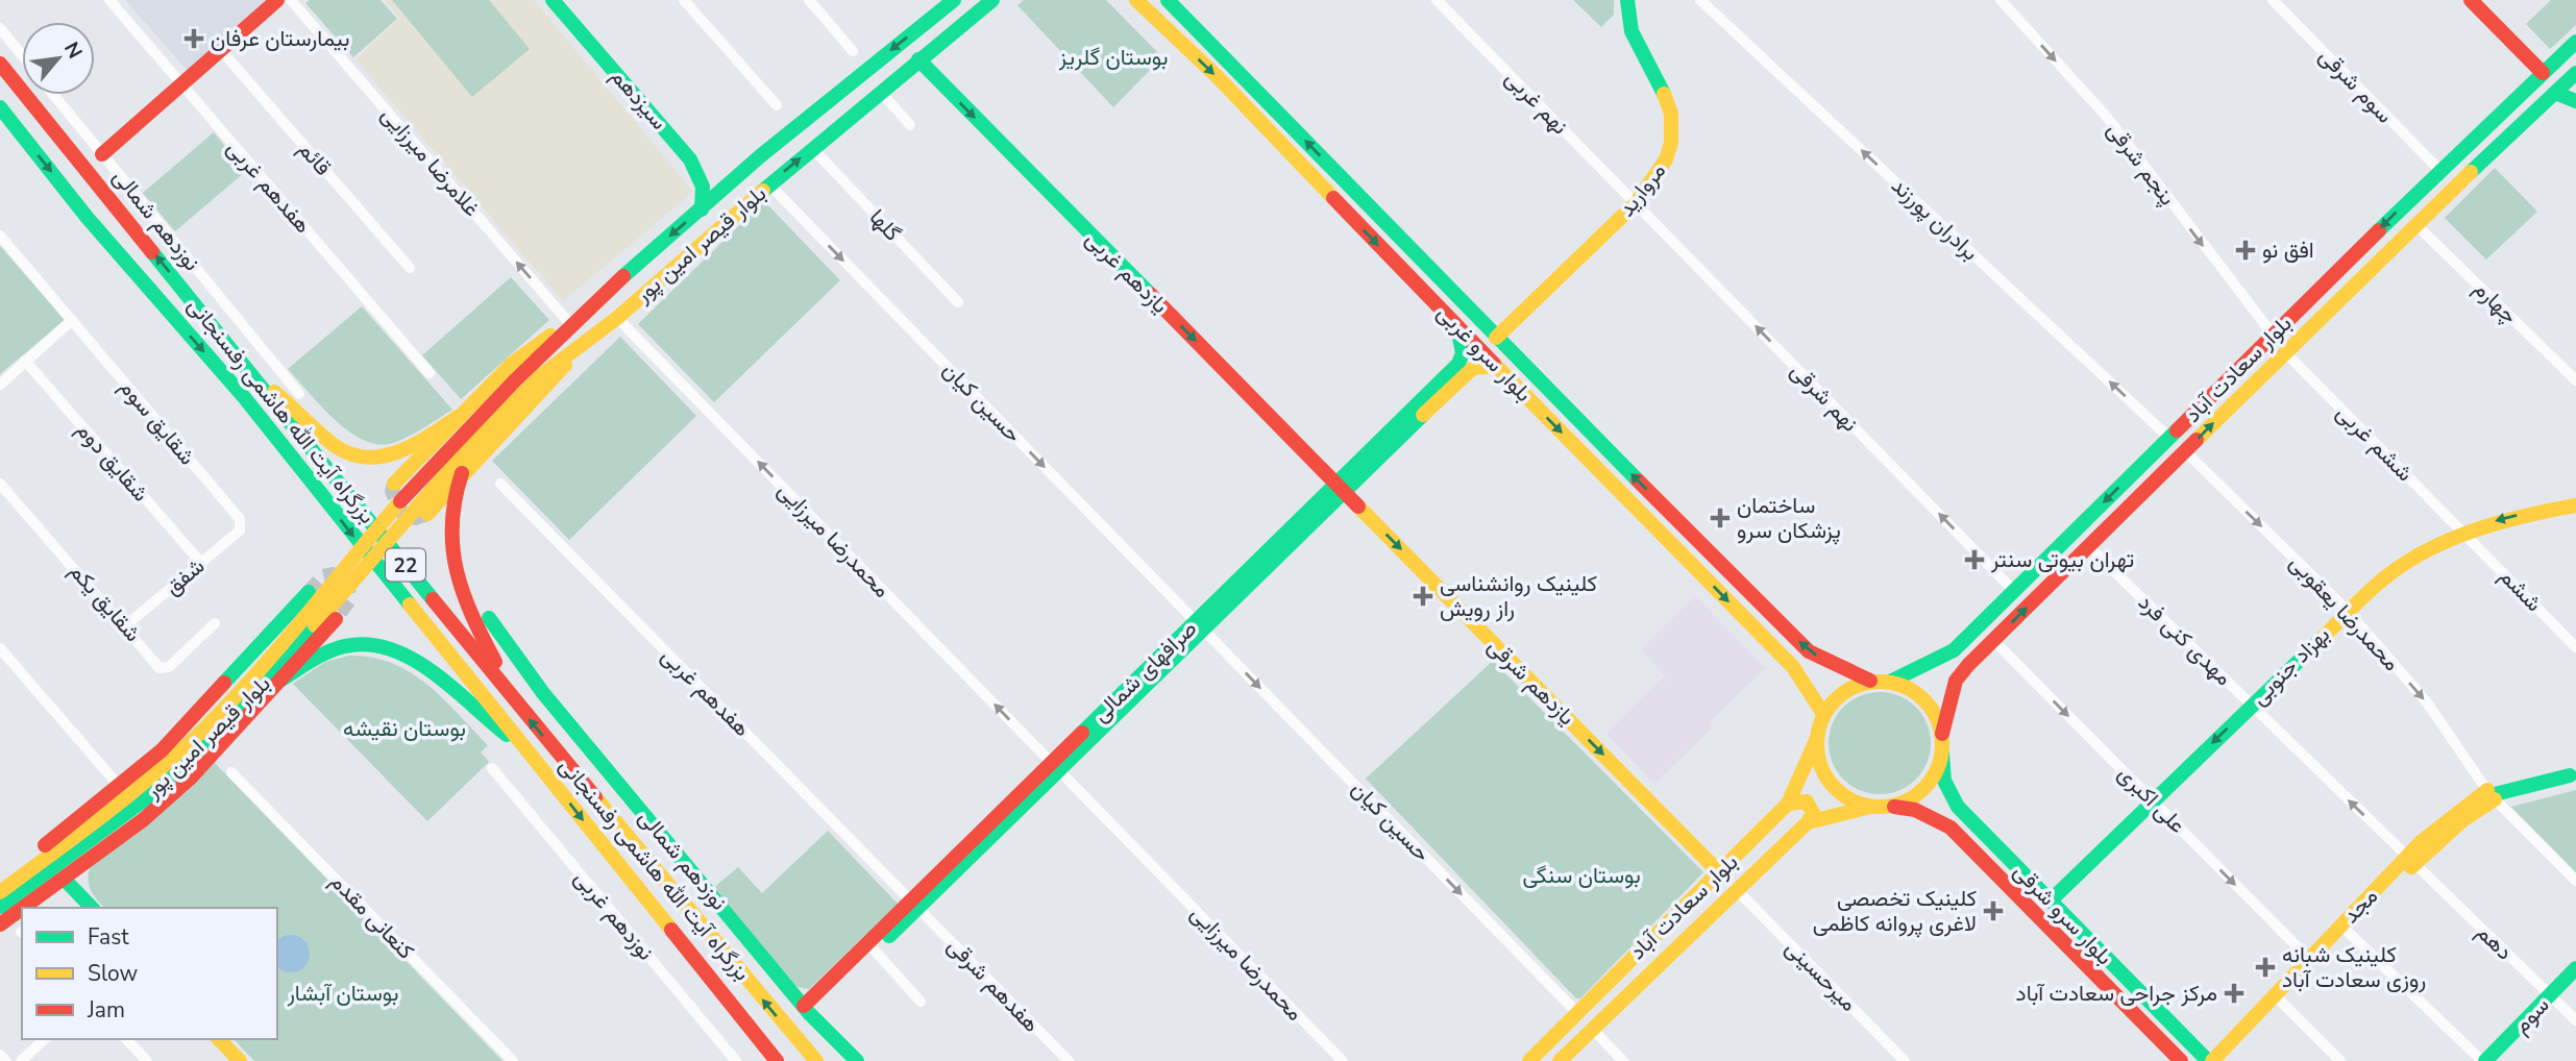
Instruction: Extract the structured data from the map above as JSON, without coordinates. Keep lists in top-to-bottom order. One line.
{"streets":{"main road":["سیزدهم","مروارید","نوزدهم شمالی","بلوار قیصر امین پور","یازدهم غربی","بلوار سرو غربی","بلوار سعادت آباد","بزرگراه آیت الله هاشمی رفسنجانی","22","بهزاد جنوبی","صرافهای شمالی","یازدهم شرقی","مجد","بلوار سرو شرقی","سوم"],"street":["سوم شرقی","نهم غربی","قائم","غلامرضا میرزایی","پنجم شرقی","هفدهم غربی","برادران پورزند","گلها","چهارم","نهم شرقی","حسین کیان","شقایق سوم","ششم غربی","شقایق دوم","محمدرضا میرزایی","شفق","ششم","شقایق یکم","محمدرضا یعقوبی","مهدی کنی فرد","علی اکبری","نوزدهم غربی","کنعانی مقدم","دهم","میرحسینی","هفدهم شرقی"]},"crossings":[["سوم شرقی","بلوار سعادت آباد"],["سیزدهم","بلوار قیصر امین پور"],["نهم غربی","مروارید"],["نهم غربی","نهم شرقی"],["غلامرضا میرزایی","بلوار قیصر امین پور"],["پنجم شرقی","بلوار سعادت آباد"],["هفدهم غربی","صرافهای شمالی"],["هفدهم غربی","هفدهم شرقی"],["مروارید","بلوار سرو غربی"],["مروارید","نهم شرقی"],["برادران پورزند","بلوار سعادت آباد"],["نوزدهم شمالی","صرافهای شمالی"],["گلها","بلوار قیصر امین پور"],["بلوار قیصر امین پور","یازدهم غربی"],["بلوار قیصر امین پور","حسین کیان"],["بلوار قیصر امین پور","محمدرضا میرزایی"],["یازدهم غربی","صرافهای شمالی"],["یازدهم غربی","یازدهم شرقی"],["چهارم","بلوار سعادت آباد"],["بلوار سرو غربی","بلوار سعادت آباد"],["بلوار سرو غربی","صرافهای شمالی"],["بلوار سرو غربی","بلوار سرو شرقی"],["بلوار سعادت آباد","نهم شرقی"],["بلوار سعادت آباد","حسین کیان"],["بلوار سعادت آباد","ششم غربی"],["بلوار سعادت آباد","محمدرضا یعقوبی"],["بلوار سعادت آباد","مهدی کنی فرد"],["بلوار سعادت آباد","یازدهم شرقی"],["بلوار سعادت آباد","علی اکبری"],["بلوار سعادت آباد","بلوار سرو شرقی"],["بلوار سعادت آباد","میرحسینی"],["حسین کیان","صرافهای شمالی"],["شقایق سوم","شفق"],["ششم غربی","ششم"],["ششم غربی","بهزاد جنوبی"],["شقایق دوم","شفق"],["محمدرضا میرزایی","صرافهای شمالی"],["شفق","شقایق یکم"],["ششم","بهزاد جنوبی"],["محمدرضا یعقوبی","بهزاد جنوبی"],["محمدرضا یعقوبی","مجد"],["مهدی کنی فرد","بهزاد جنوبی"],["مهدی کنی فرد","مجد"],["مهدی کنی فرد","دهم"],["بهزاد جنوبی","علی اکبری"],["بهزاد جنوبی","بلوار سرو شرقی"],["صرافهای شمالی","یازدهم شرقی"],["صرافهای شمالی","هفدهم شرقی"],["علی اکبری","مجد"],["مجد","بلوار سرو شرقی"],["مجد","دهم"],["دهم","سوم"]],"one_way":["غلامرضا میرزایی","پنجم شرقی","برادران پورزند","یازدهم غربی","نهم شرقی","حسین کیان","محمدرضا میرزایی","محمدرضا یعقوبی","مهدی کنی فرد","بهزاد جنوبی","یازدهم شرقی","علی اکبری"],"parks":["بوستان گلریز","بوستان نقیشه","بوستان سنگی","بوستان آبشار"],"places":{"health":["بیمارستان عرفان","افق نو","ساختمان پزشکان سرو","تهران بیوتی سنتر","کلینیک روانشناسی راز رویش","کلینیک تخصصی لاغری پروانه کاظمی","کلینیک شبانه روزی سعادت آباد","مرکز جراحی سعادت آباد"]},"legend":["Fast","Slow","Jam"],"north":"top right"}
